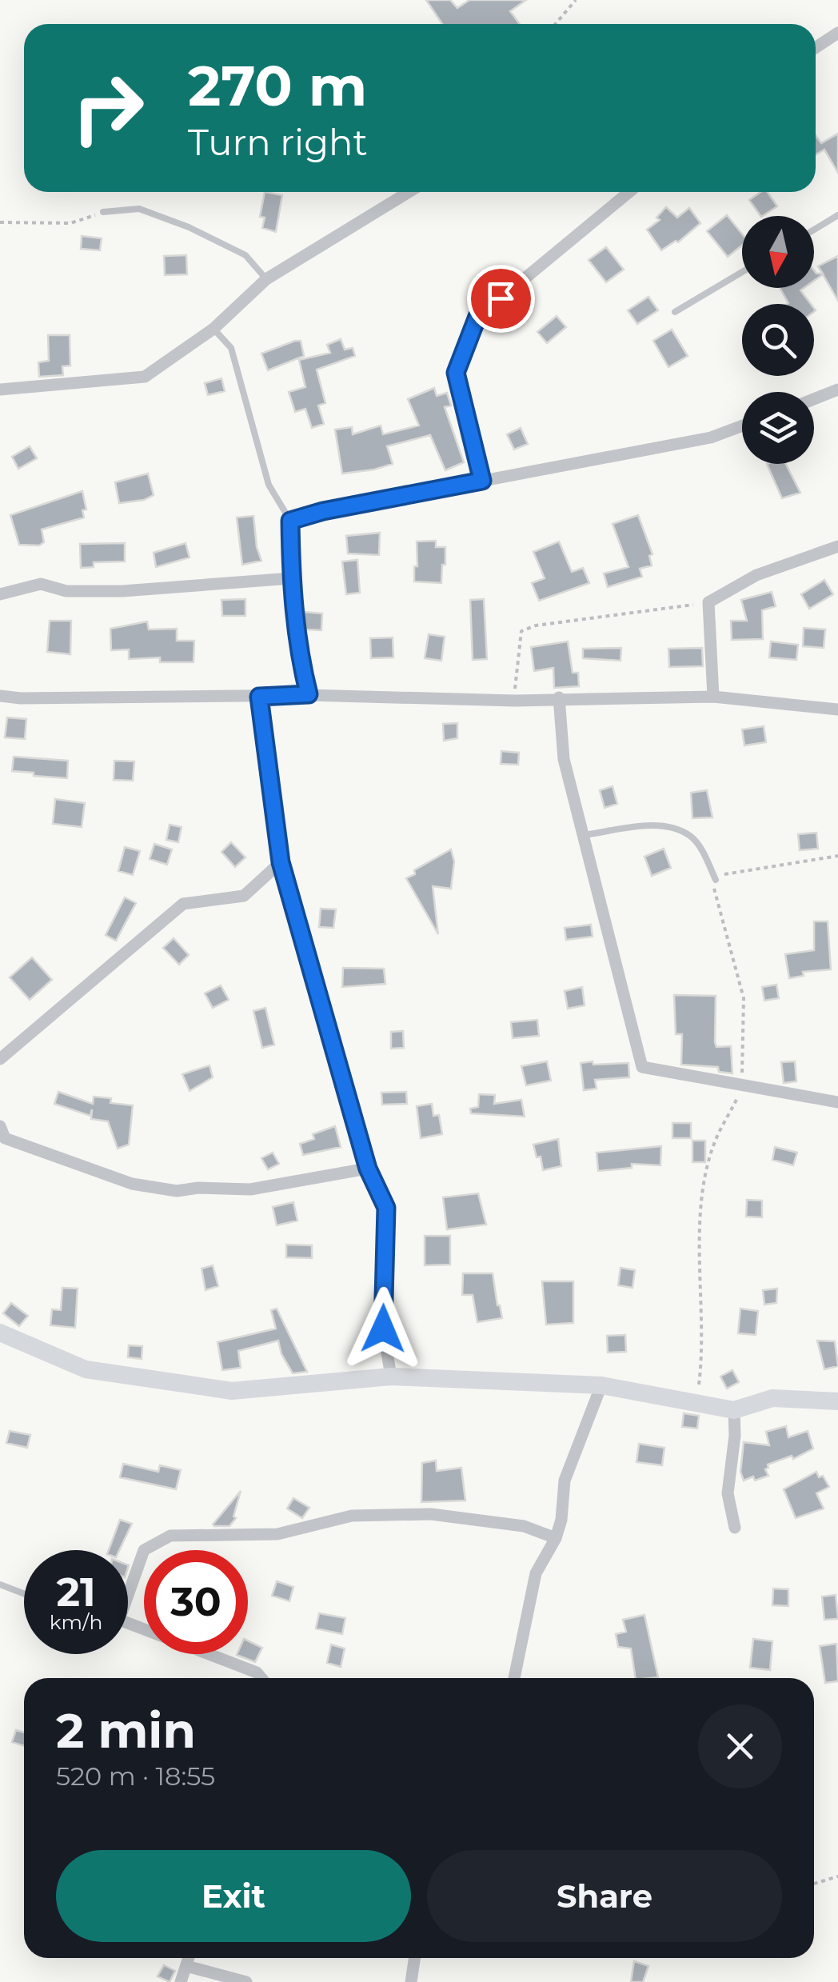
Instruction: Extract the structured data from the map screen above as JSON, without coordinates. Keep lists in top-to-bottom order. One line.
{"north":"bottom","page":{"turn":["270 m","Turn right"],"speed":"21 km/h","limit":"30","heading":["2 min","520 m · 18:55"],"buttons":["Exit","Share"]}}
